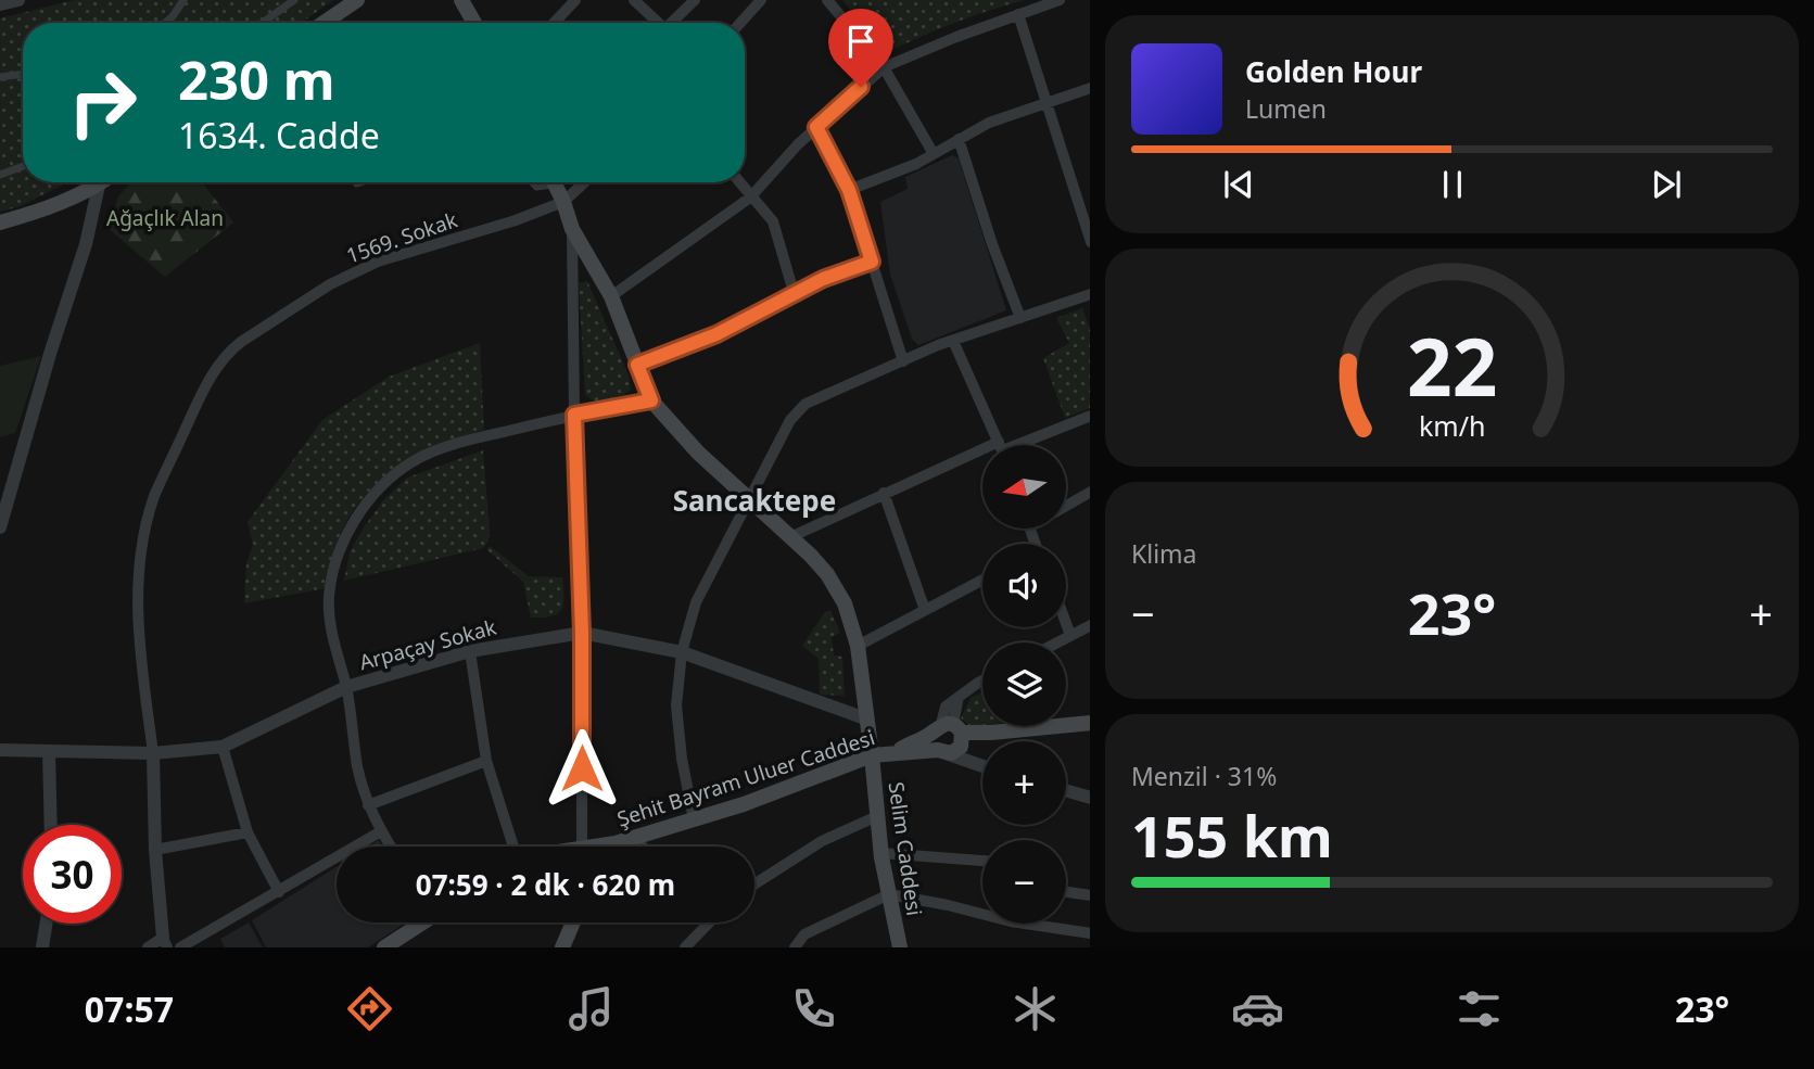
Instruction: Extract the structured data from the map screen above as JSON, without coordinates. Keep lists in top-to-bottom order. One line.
{"streets":{"main road":["Şehit Bayram Uluer Caddesi","Selim Caddesi"],"street":["1569. Sokak","Arpaçay Sokak"]},"crossings":[["1569. Sokak","Arpaçay Sokak"],["Arpaçay Sokak","Selim Caddesi"],["Şehit Bayram Uluer Caddesi","Selim Caddesi"]],"districts":["Sancaktepe"],"parks":["Ağaçlık Alan"],"north":"left","page":{"turn":["230 m","1634. Cadde"],"song":["Golden Hour","Lumen"],"map_buttons":["+","−"],"tile":["Klima",["Menzil · 31%","155 km"]],"heat":["−","23°","+"],"limit":"30","trip":"07:59 · 2 dk · 620 m","tabs":["07:57","23°"],"gauge":["22","km/h"]}}
